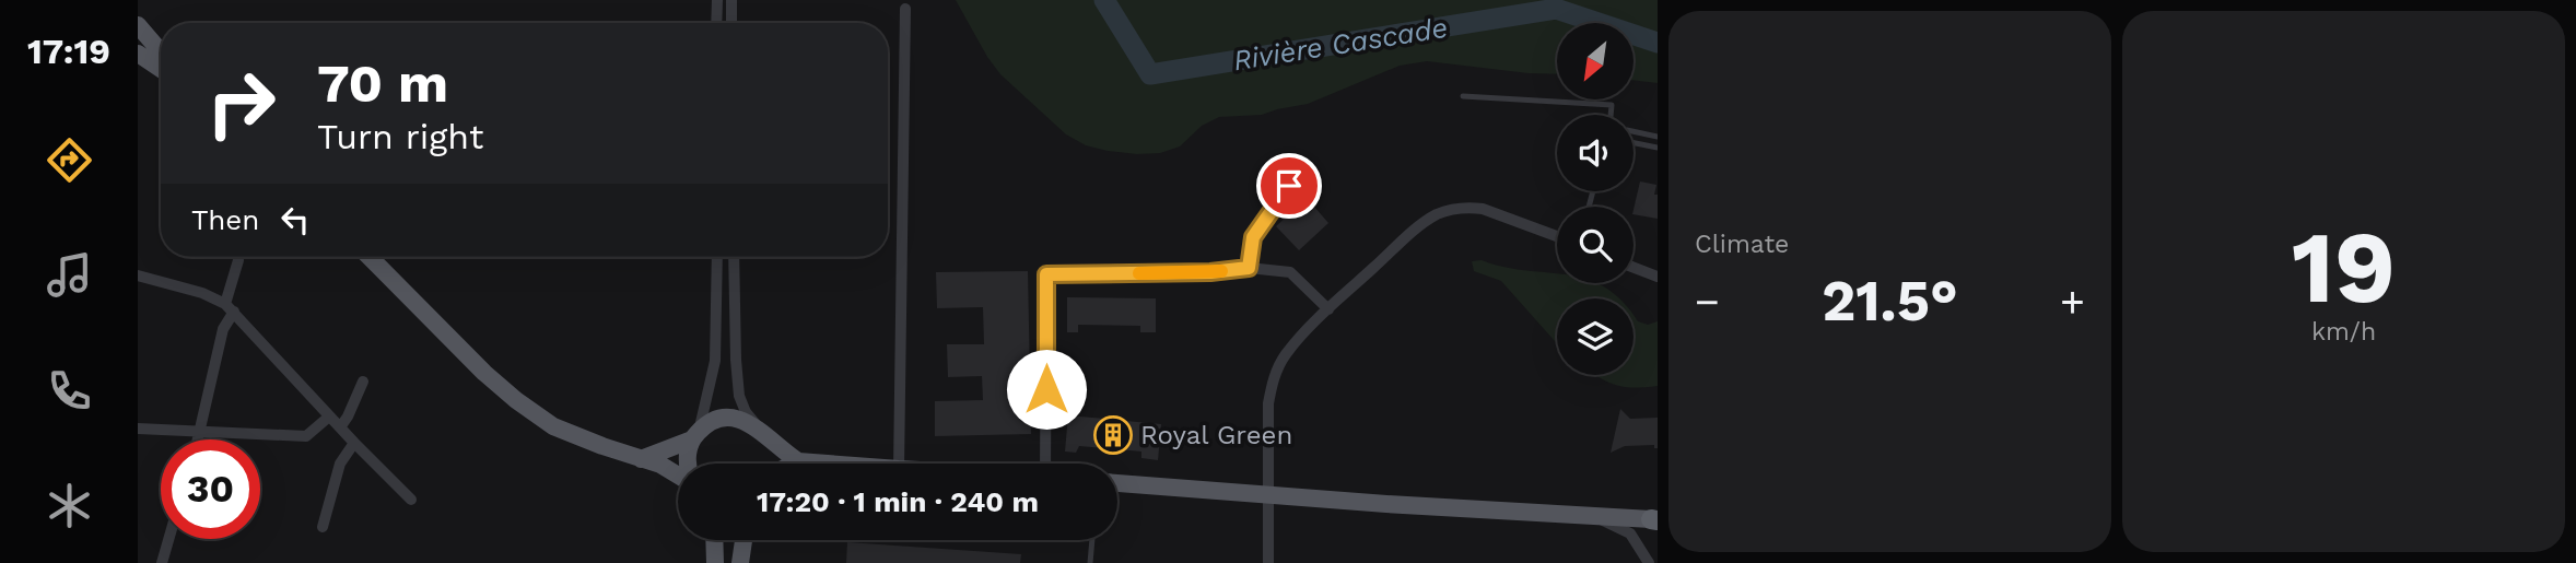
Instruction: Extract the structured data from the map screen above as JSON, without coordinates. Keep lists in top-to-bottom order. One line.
{"water":["Rivière Cascade"],"places":{"building":["Royal Green"]},"north":"bottom left","page":{"tabs":"17:19","tile":["Climate",["19","km/h"]],"turn":["70 m","Turn right"],"then":"Then","heat":["−","21.5°","+"],"limit":"30","trip":"17:20 · 1 min · 240 m"}}
